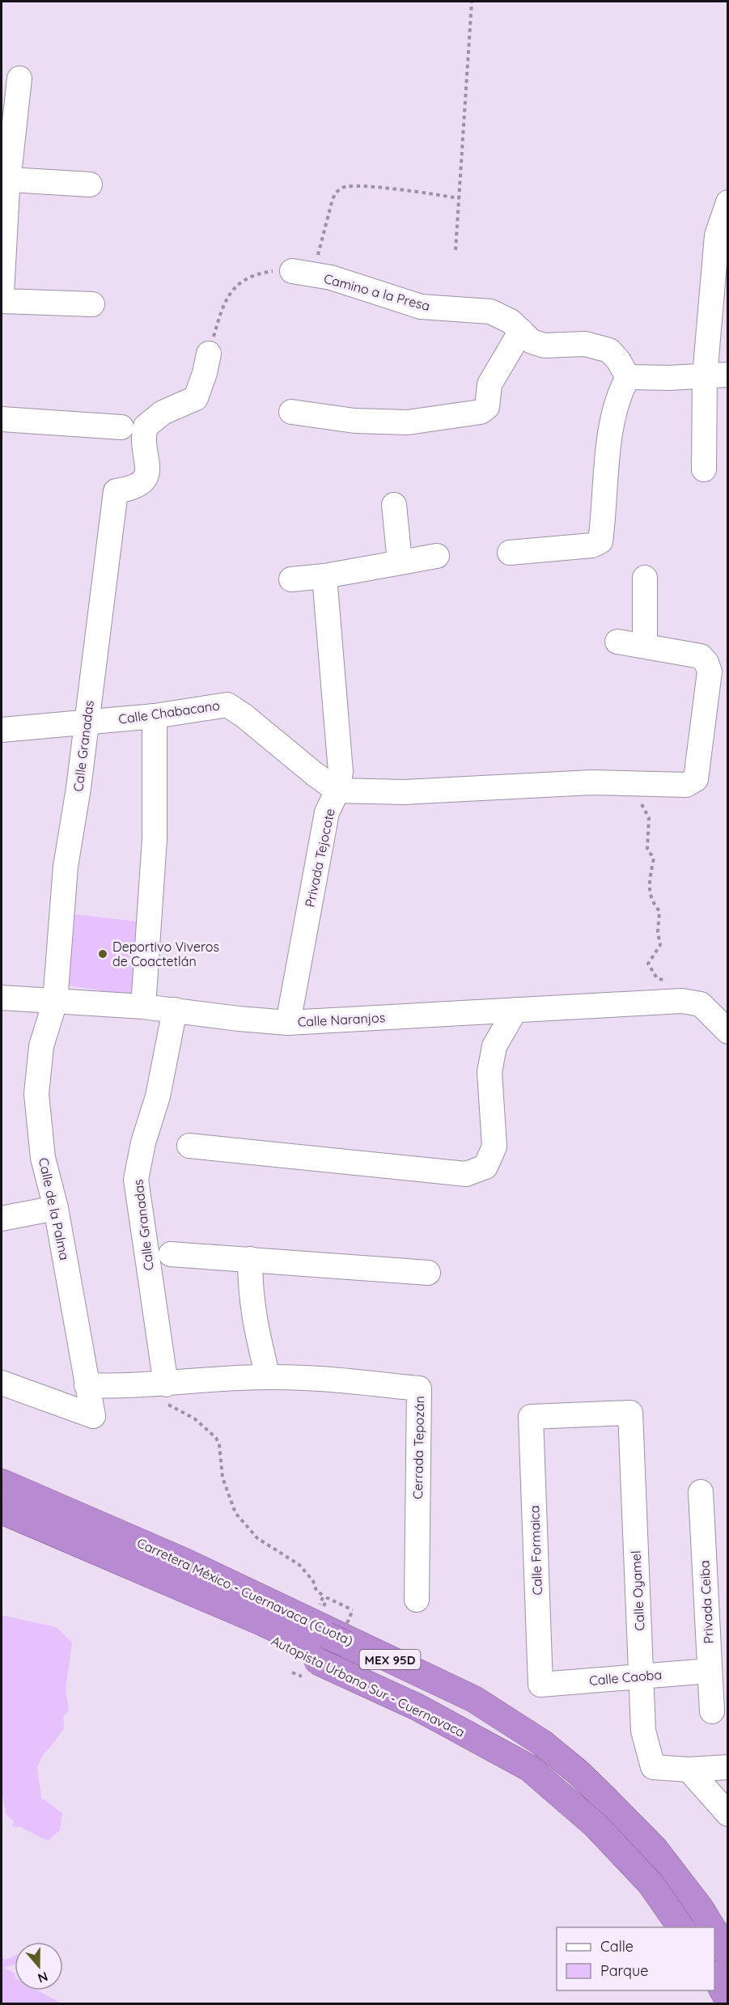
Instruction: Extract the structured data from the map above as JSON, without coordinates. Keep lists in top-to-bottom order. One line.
{"streets":{"highway":["Carretera México - Cuernavaca (Cuota)","MEX 95D","Autopista Urbana Sur - Cuernavaca"],"street":["Camino a la Presa","Calle Chabacano","Calle Granadas","Privada Tejocote","Calle Naranjos","Calle de la Palma","Cerrada Tepozán","Calle Formaica","Calle Oyamel","Privada Ceiba","Calle Caoba"]},"crossings":[["Calle Chabacano","Calle Granadas"],["Calle Chabacano","Privada Tejocote"],["Calle Granadas","Calle Naranjos"],["Calle Granadas","Calle de la Palma"],["Calle Granadas","Cerrada Tepozán"],["Privada Tejocote","Calle Naranjos"],["Calle Naranjos","Calle de la Palma"],["Calle de la Palma","Cerrada Tepozán"],["Calle Formaica","Calle Oyamel"],["Calle Formaica","Calle Caoba"],["Calle Oyamel","Calle Caoba"],["Privada Ceiba","Calle Caoba"]],"places":["Deportivo Viveros de Coactetlán"],"legend":["Calle","Parque"],"north":"bottom"}
